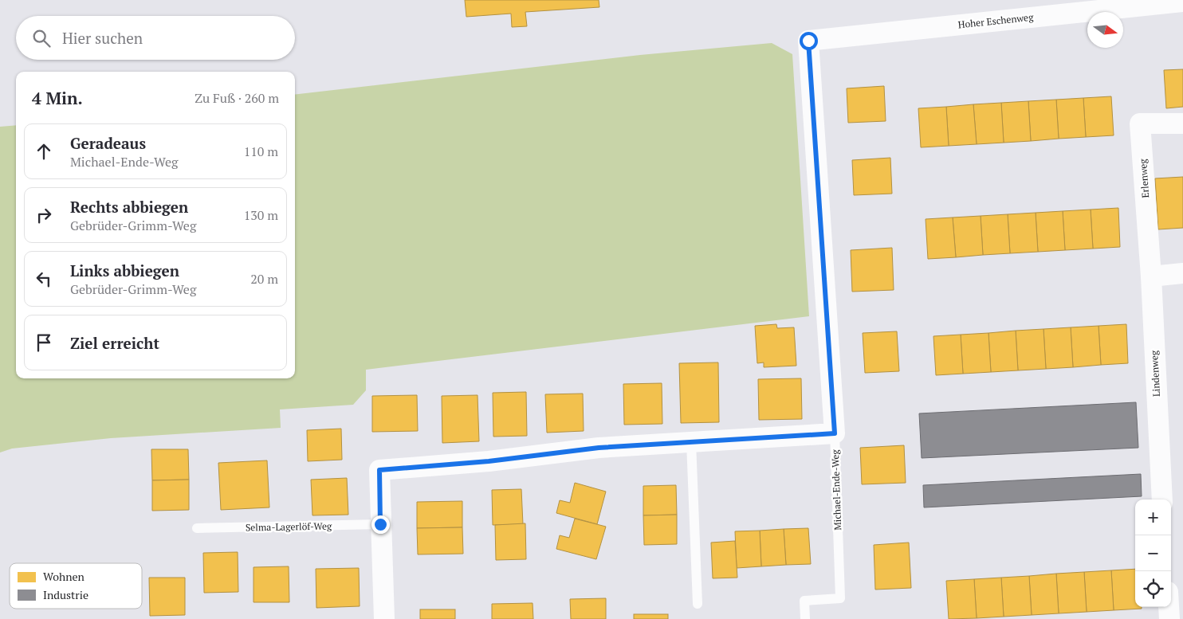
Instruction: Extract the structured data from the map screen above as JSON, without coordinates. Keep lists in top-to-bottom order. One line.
{"streets":{"street":["Hoher Eschenweg","Erlenweg","Lindenweg","Michael-Ende-Weg"],"lane":["Selma-Lagerlöf-Weg"]},"crossings":[["Hoher Eschenweg","Michael-Ende-Weg"],["Erlenweg","Lindenweg"]],"legend":["Wohnen","Industrie"],"north":"right","page":{"search":"Hier suchen","heading":["4 Min.","Zu Fuß · 260 m"],"list":[["Geradeaus","Michael-Ende-Weg","110 m"],["Rechts abbiegen","Gebrüder-Grimm-Weg","130 m"],["Links abbiegen","Gebrüder-Grimm-Weg","20 m"],"Ziel erreicht"],"map_buttons":["+","−"]}}
